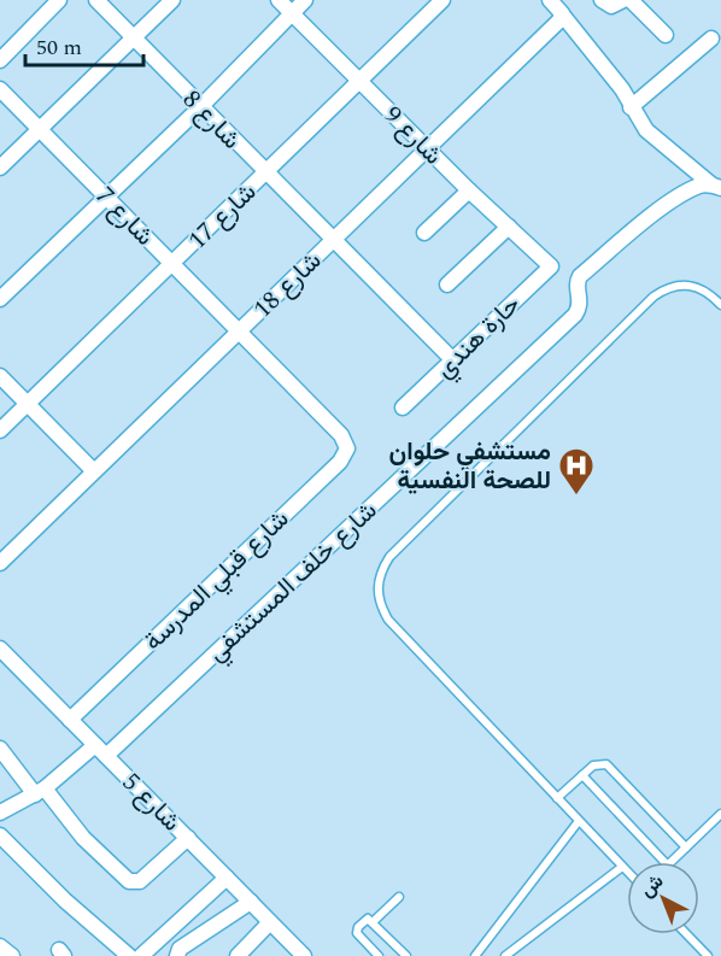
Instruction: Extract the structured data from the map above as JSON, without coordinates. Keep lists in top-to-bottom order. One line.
{"streets":{"street":["شارع 8","شارع 9","شارع 7","شارع 17","شارع 18","حارة هندي","شارع قبلي المدرسة","شارع خلف المستشفي","شارع 5"]},"crossings":[["شارع 8","شارع 17"],["شارع 8","شارع 18"],["شارع 8","حارة هندي"],["شارع 9","شارع 17"],["شارع 9","شارع 18"],["شارع 9","حارة هندي"],["شارع 7","شارع 17"],["شارع 7","شارع 18"],["شارع 7","شارع قبلي المدرسة"],["شارع قبلي المدرسة","شارع 5"],["شارع خلف المستشفي","شارع 5"]],"places":{"hospital":["مستشفي حلوان للصحة النفسية"]},"scale_bar":"50 m","north":"top left"}
